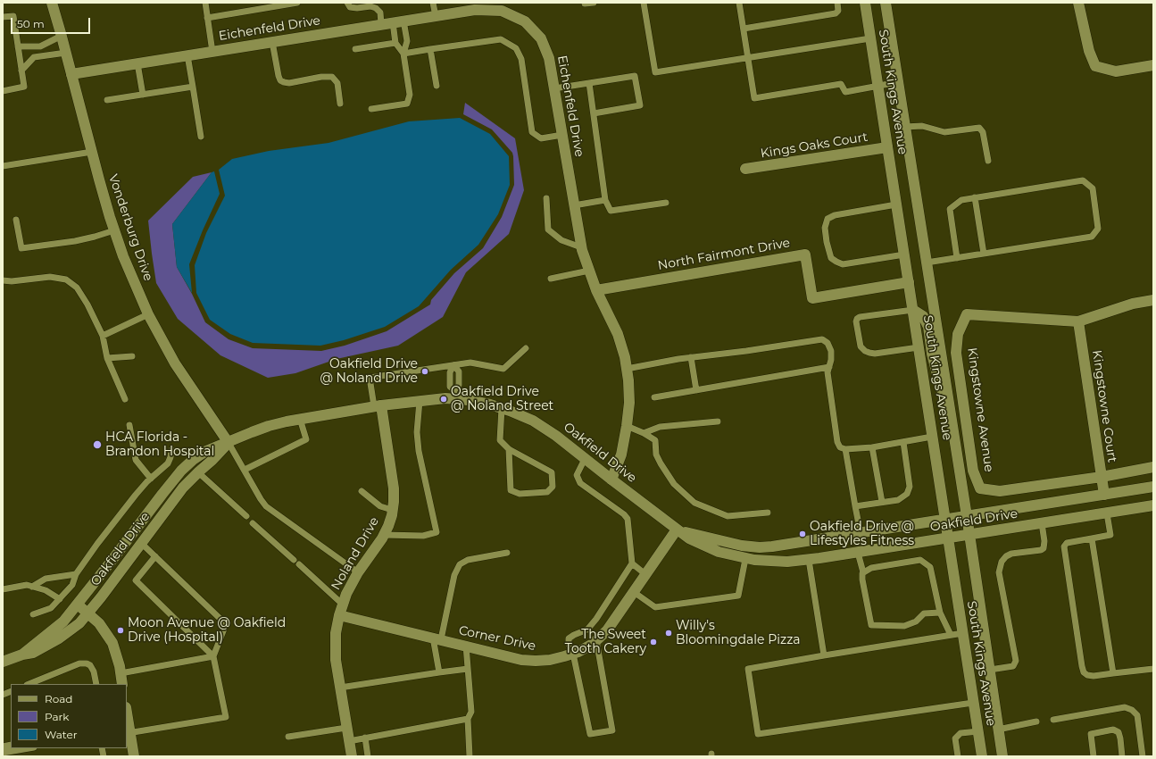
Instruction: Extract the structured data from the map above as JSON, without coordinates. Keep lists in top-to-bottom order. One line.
{"streets":{"street":["Eichenfeld Drive","South Kings Avenue","Kings Oaks Court","Vonderburg Drive","North Fairmont Drive","Kingstowne Court","Kingstowne Avenue","Oakfield Drive","Noland Drive","Corner Drive"]},"crossings":[["Eichenfeld Drive","Vonderburg Drive"],["Eichenfeld Drive","North Fairmont Drive"],["Eichenfeld Drive","Oakfield Drive"],["South Kings Avenue","Kings Oaks Court"],["South Kings Avenue","North Fairmont Drive"],["South Kings Avenue","Oakfield Drive"],["Vonderburg Drive","Oakfield Drive"],["Kingstowne Court","Kingstowne Avenue"],["Kingstowne Court","Oakfield Drive"],["Oakfield Drive","Noland Drive"],["Oakfield Drive","Corner Drive"],["Noland Drive","Corner Drive"]],"places":["Oakfield Drive @ Noland Drive","Oakfield Drive @ Noland Street","HCA Florida - Brandon Hospital","Oakfield Drive @ Lifestyles Fitness","Moon Avenue @ Oakfield Drive (Hospital)","Willy's Bloomingdale Pizza","The Sweet Tooth Cakery"],"legend":["Road","Park","Water"],"scale_bar":"50 m"}
